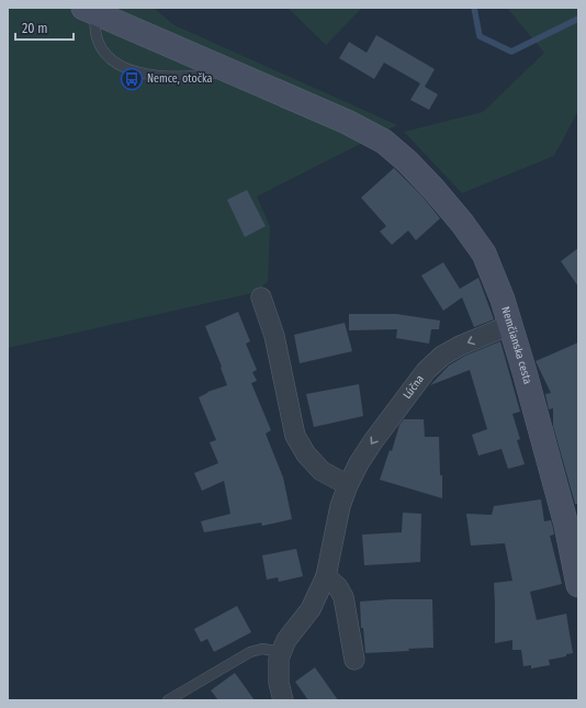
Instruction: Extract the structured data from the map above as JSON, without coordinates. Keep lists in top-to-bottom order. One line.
{"streets":{"street":["Nemčianska cesta","Lúčna"]},"crossings":[["Nemčianska cesta","Lúčna"]],"one_way":["Lúčna"],"places":{"bus stop":["Nemce, otočka"]},"scale_bar":"20 m"}
